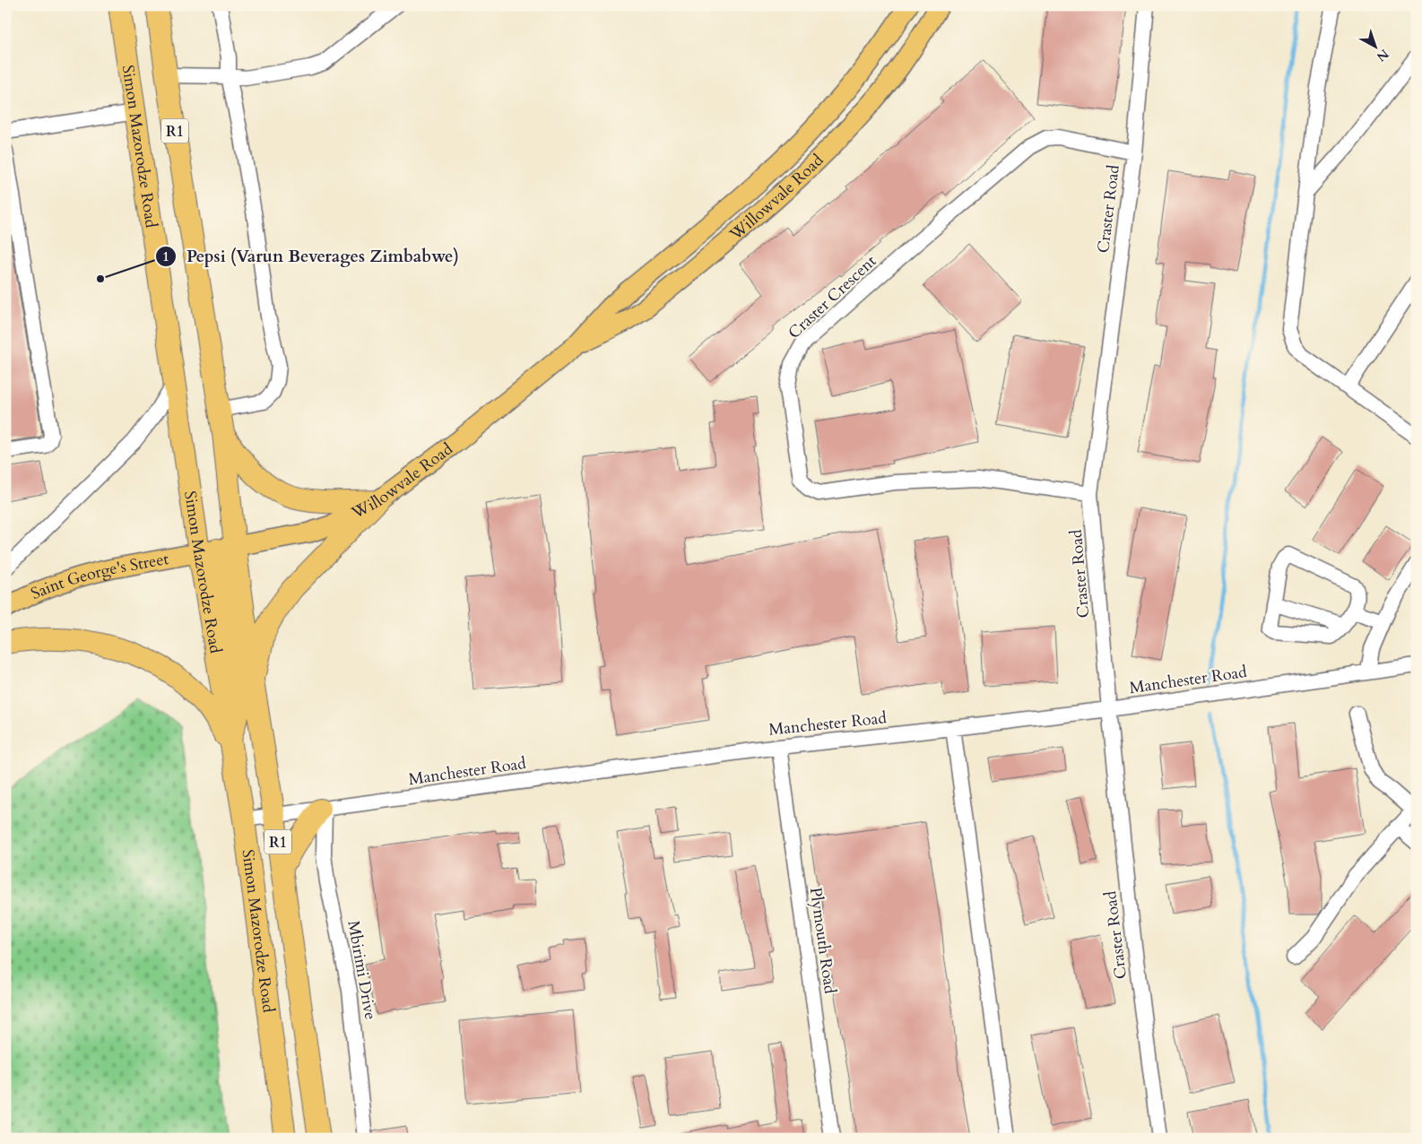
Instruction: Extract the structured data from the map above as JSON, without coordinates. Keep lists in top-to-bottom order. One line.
{"streets":{"highway":["R1","Simon Mazorodze Road"],"main road":["Willowvale Road","Saint George's Street"],"street":["Craster Road","Craster Crescent","Manchester Road","Plymouth Road","Mbirimi Drive"]},"crossings":[["Simon Mazorodze Road","Willowvale Road"],["Simon Mazorodze Road","Saint George's Street"],["Simon Mazorodze Road","Manchester Road"],["Willowvale Road","Saint George's Street"],["Craster Road","Craster Crescent"],["Craster Road","Manchester Road"],["Manchester Road","Plymouth Road"],["Manchester Road","Mbirimi Drive"]],"places":["Pepsi (Varun Beverages Zimbabwe)"],"north":"bottom right"}
